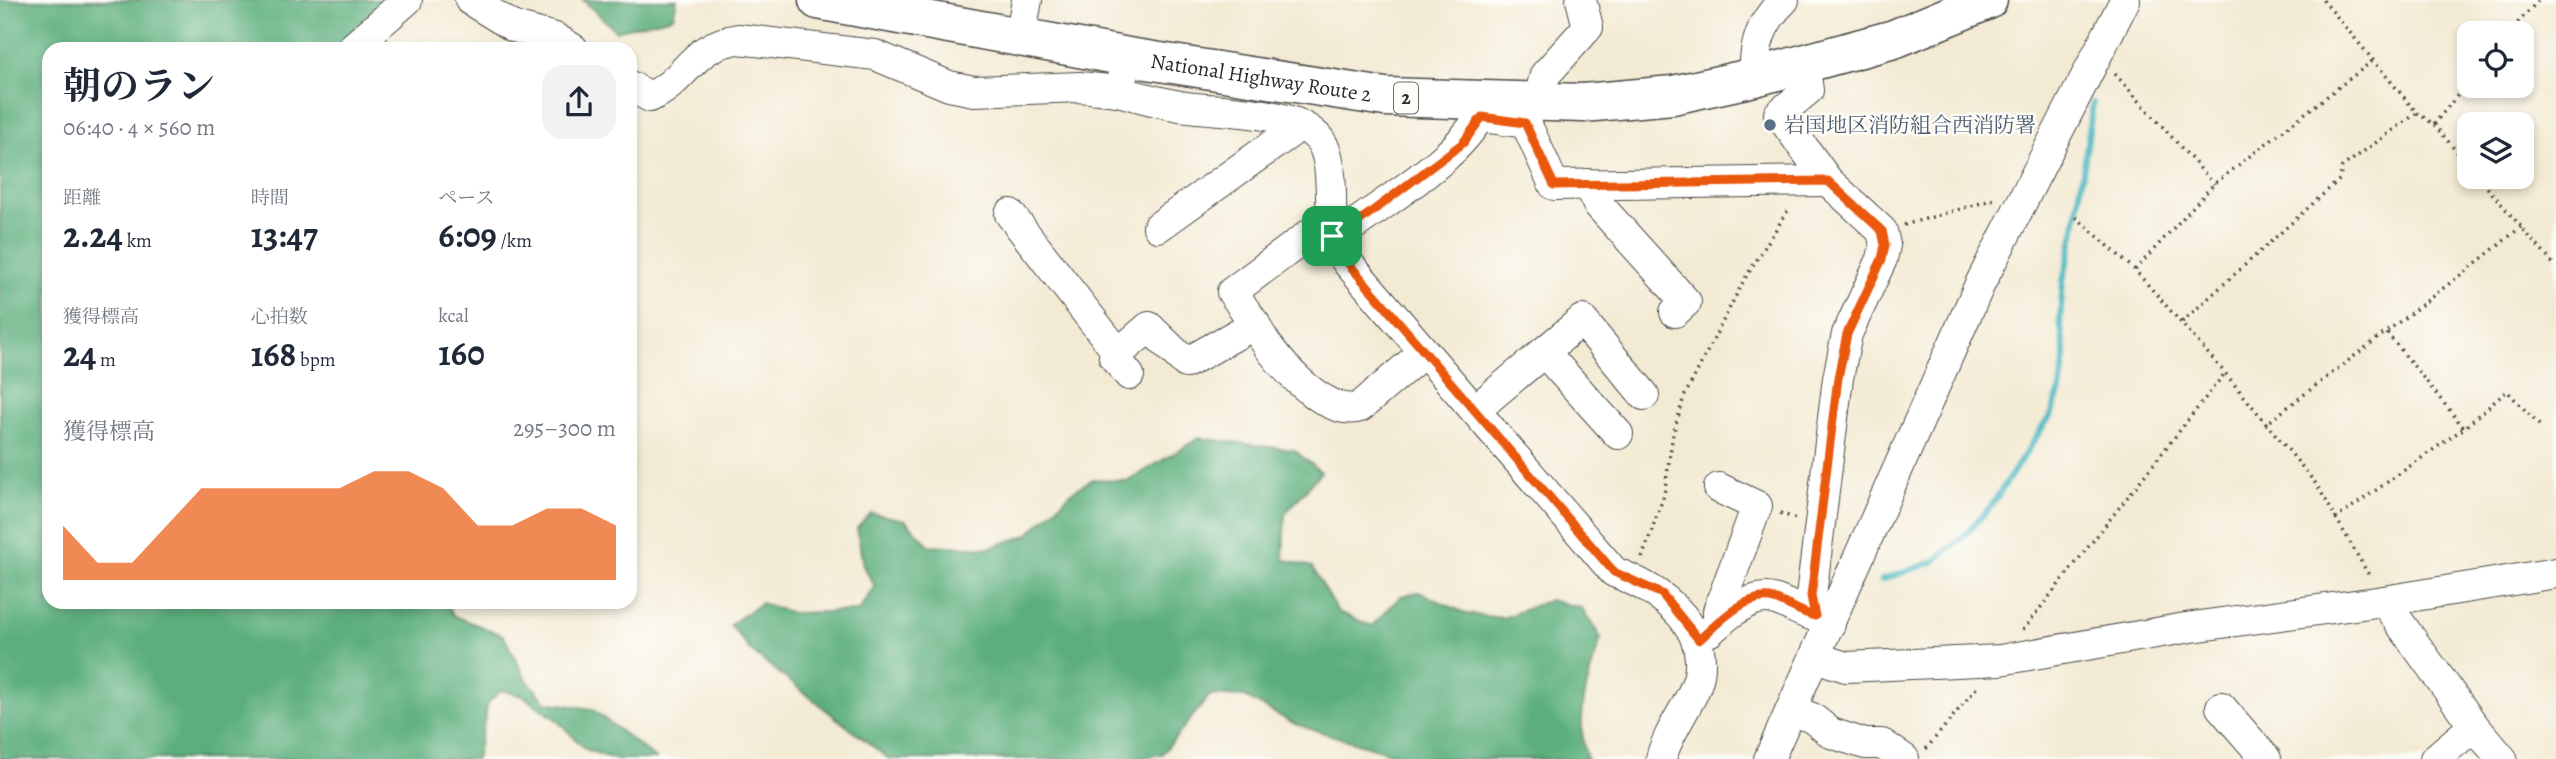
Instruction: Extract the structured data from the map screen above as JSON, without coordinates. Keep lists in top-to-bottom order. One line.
{"streets":{"highway":["National Highway Route 2","2"]},"places":["岩国地区消防組合西消防署"],"page":{"heading":["朝のラン","06:40 · 4 × 560 m"],"stats":[["距離","2.24 km"],["時間","13:47"],["ペース","6:09 /km"],["獲得標高","24 m"],["心拍数","168 bpm"],["kcal","160"]],"chart":["獲得標高","295–300 m"]}}
